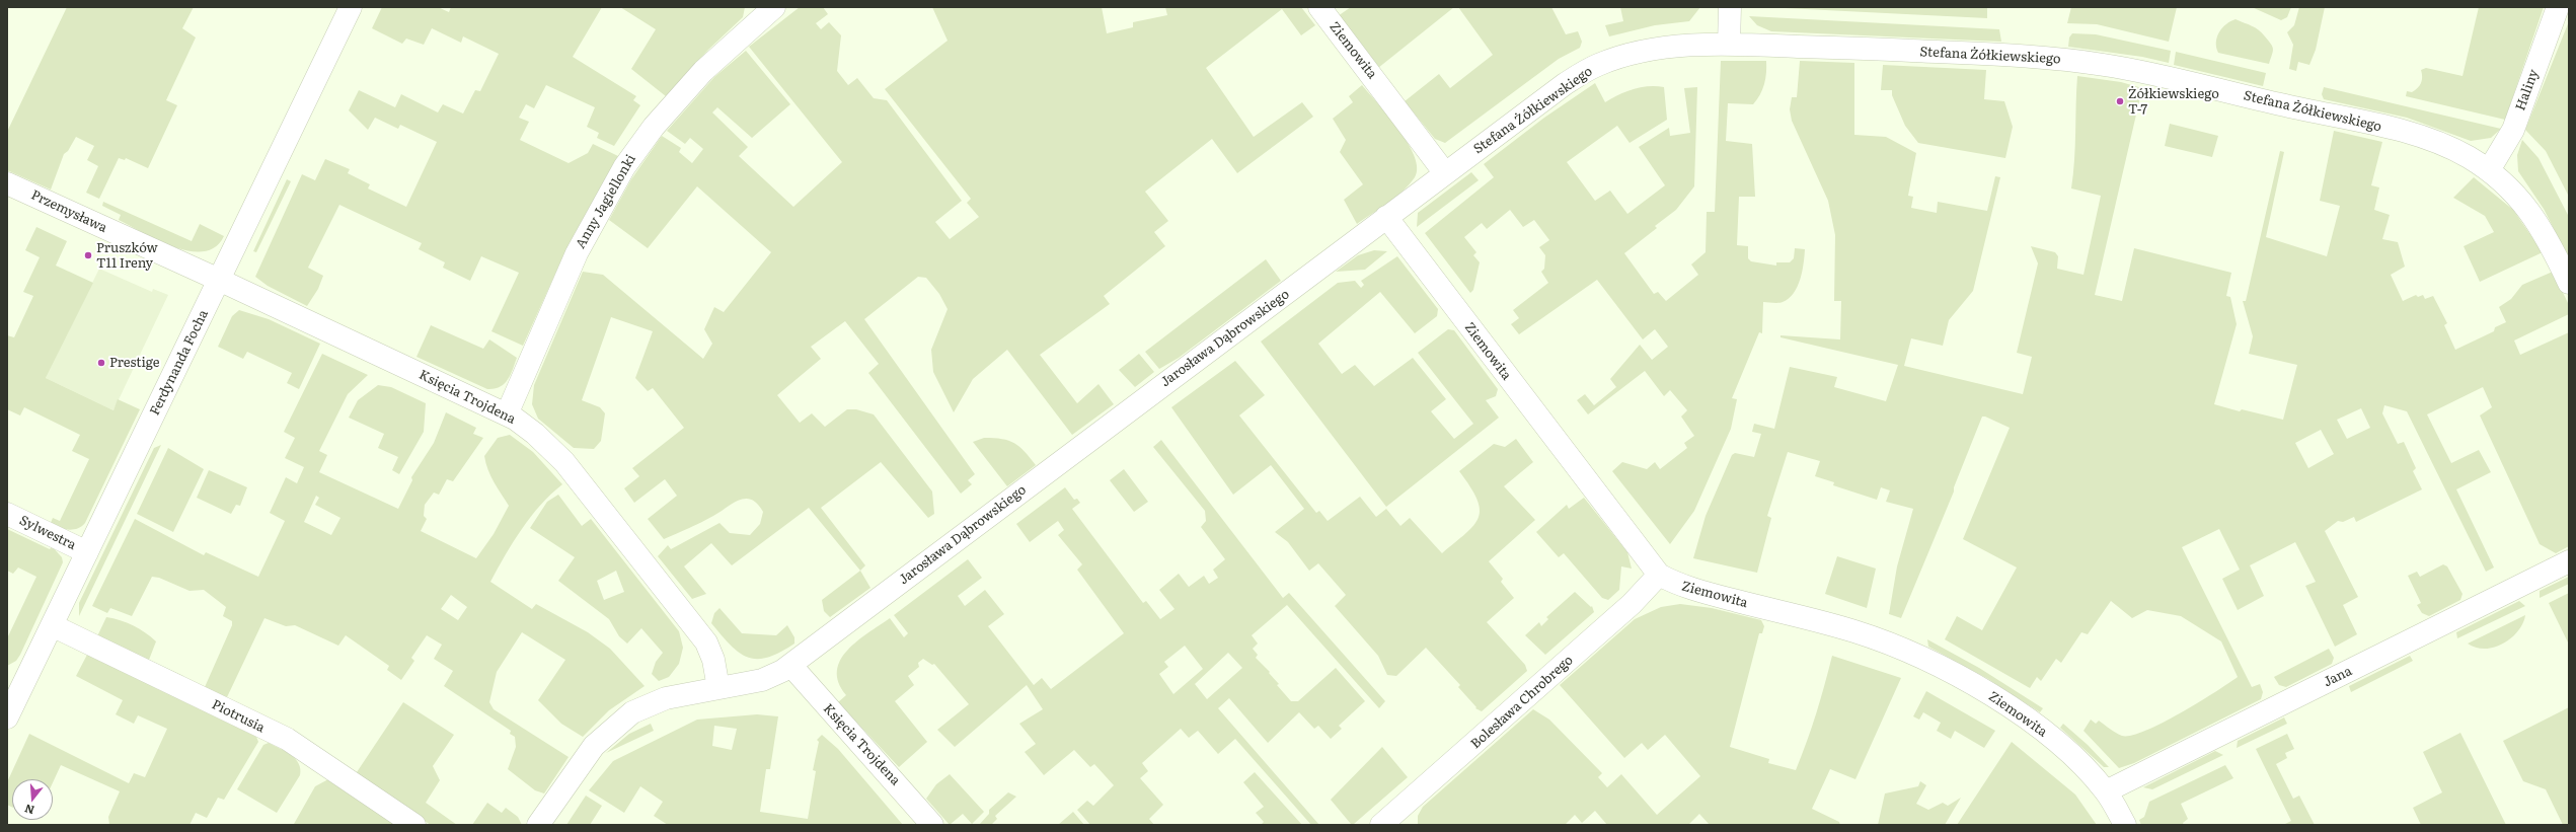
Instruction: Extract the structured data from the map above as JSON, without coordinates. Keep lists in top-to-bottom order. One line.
{"streets":{"street":["Ziemowita","Stefana Żółkiewskiego","Haliny","Anny Jagiellonki","Przemysława","Jarosława Dąbrowskiego","Ferdynanda Focha","Księcia Trojdena","Sylwestra","Jana","Bolesława Chrobrego","Piotrusia"]},"crossings":[["Ziemowita","Stefana Żółkiewskiego"],["Ziemowita","Jarosława Dąbrowskiego"],["Ziemowita","Jana"],["Ziemowita","Bolesława Chrobrego"],["Stefana Żółkiewskiego","Haliny"],["Stefana Żółkiewskiego","Jarosława Dąbrowskiego"],["Anny Jagiellonki","Księcia Trojdena"],["Przemysława","Ferdynanda Focha"],["Przemysława","Księcia Trojdena"],["Jarosława Dąbrowskiego","Księcia Trojdena"],["Ferdynanda Focha","Księcia Trojdena"],["Ferdynanda Focha","Sylwestra"],["Ferdynanda Focha","Piotrusia"]],"places":["Żółkiewskiego T-7","Pruszków T11 Ireny","Prestige"],"north":"bottom"}
